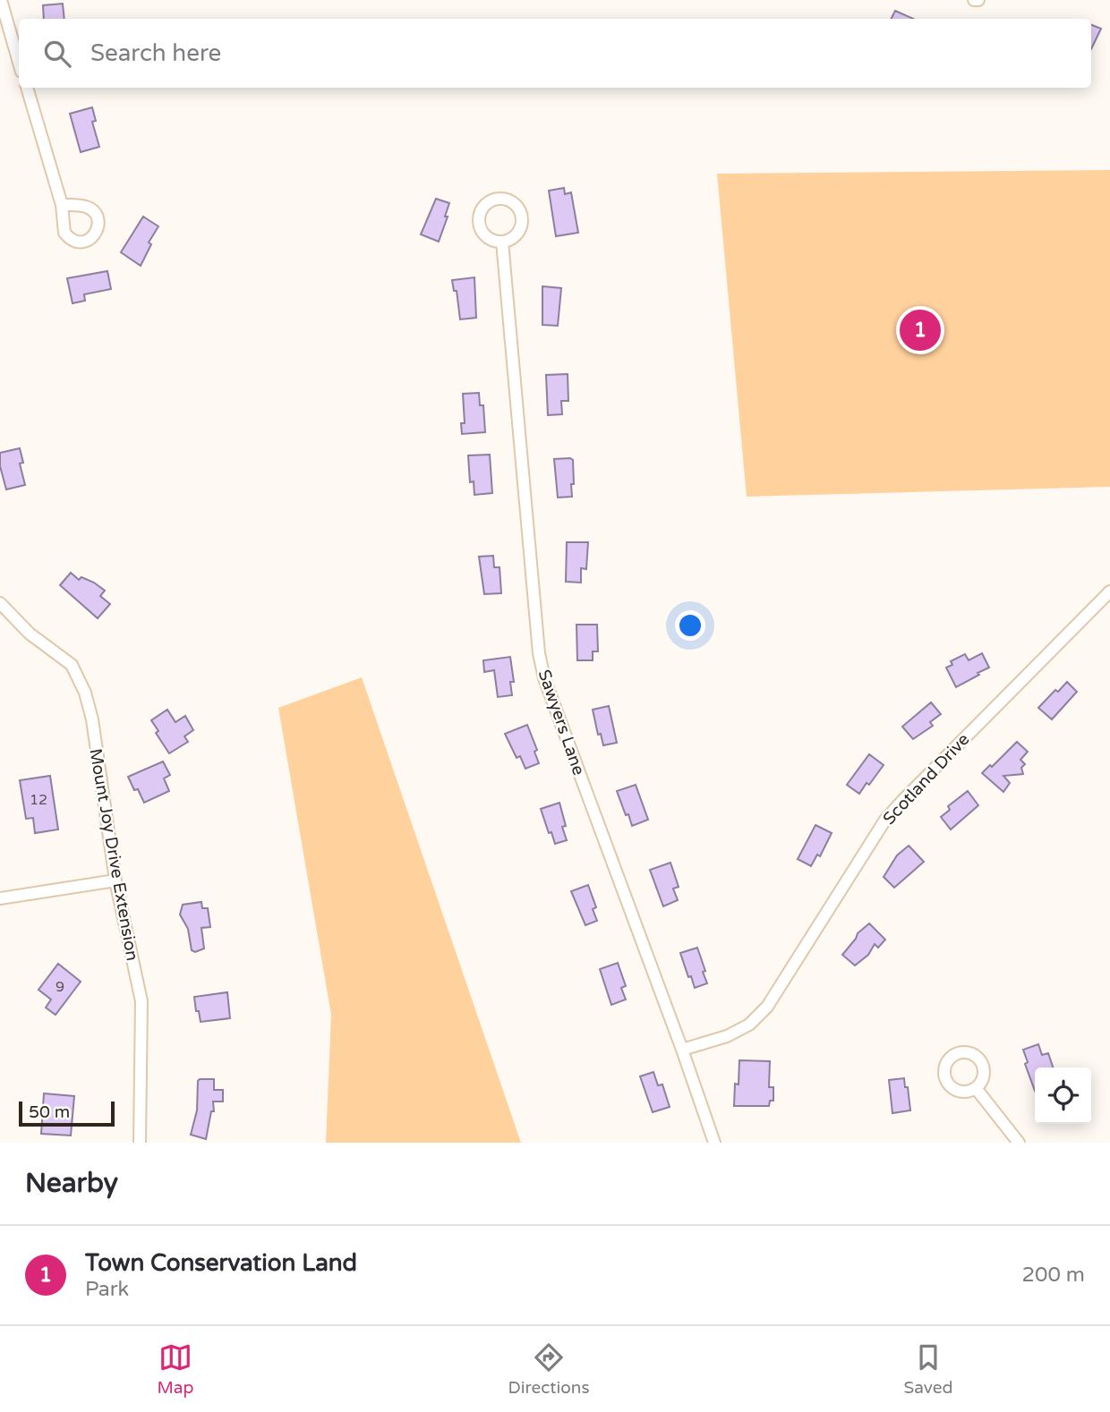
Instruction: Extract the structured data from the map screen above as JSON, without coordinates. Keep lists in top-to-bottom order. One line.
{"streets":{"street":["Sawyers Lane","Scotland Drive","Mount Joy Drive Extension"]},"crossings":[["Sawyers Lane","Scotland Drive"]],"house_numbers":["12","9"],"scale_bar":"50 m","page":{"search":"Search here","pins":"1","scale":"50 m","heading":"Nearby","list":[{"mark":"1","name":"Town Conservation Land","note":"Park","value":"200 m"}],"nav":["Map","Directions","Saved"]}}
